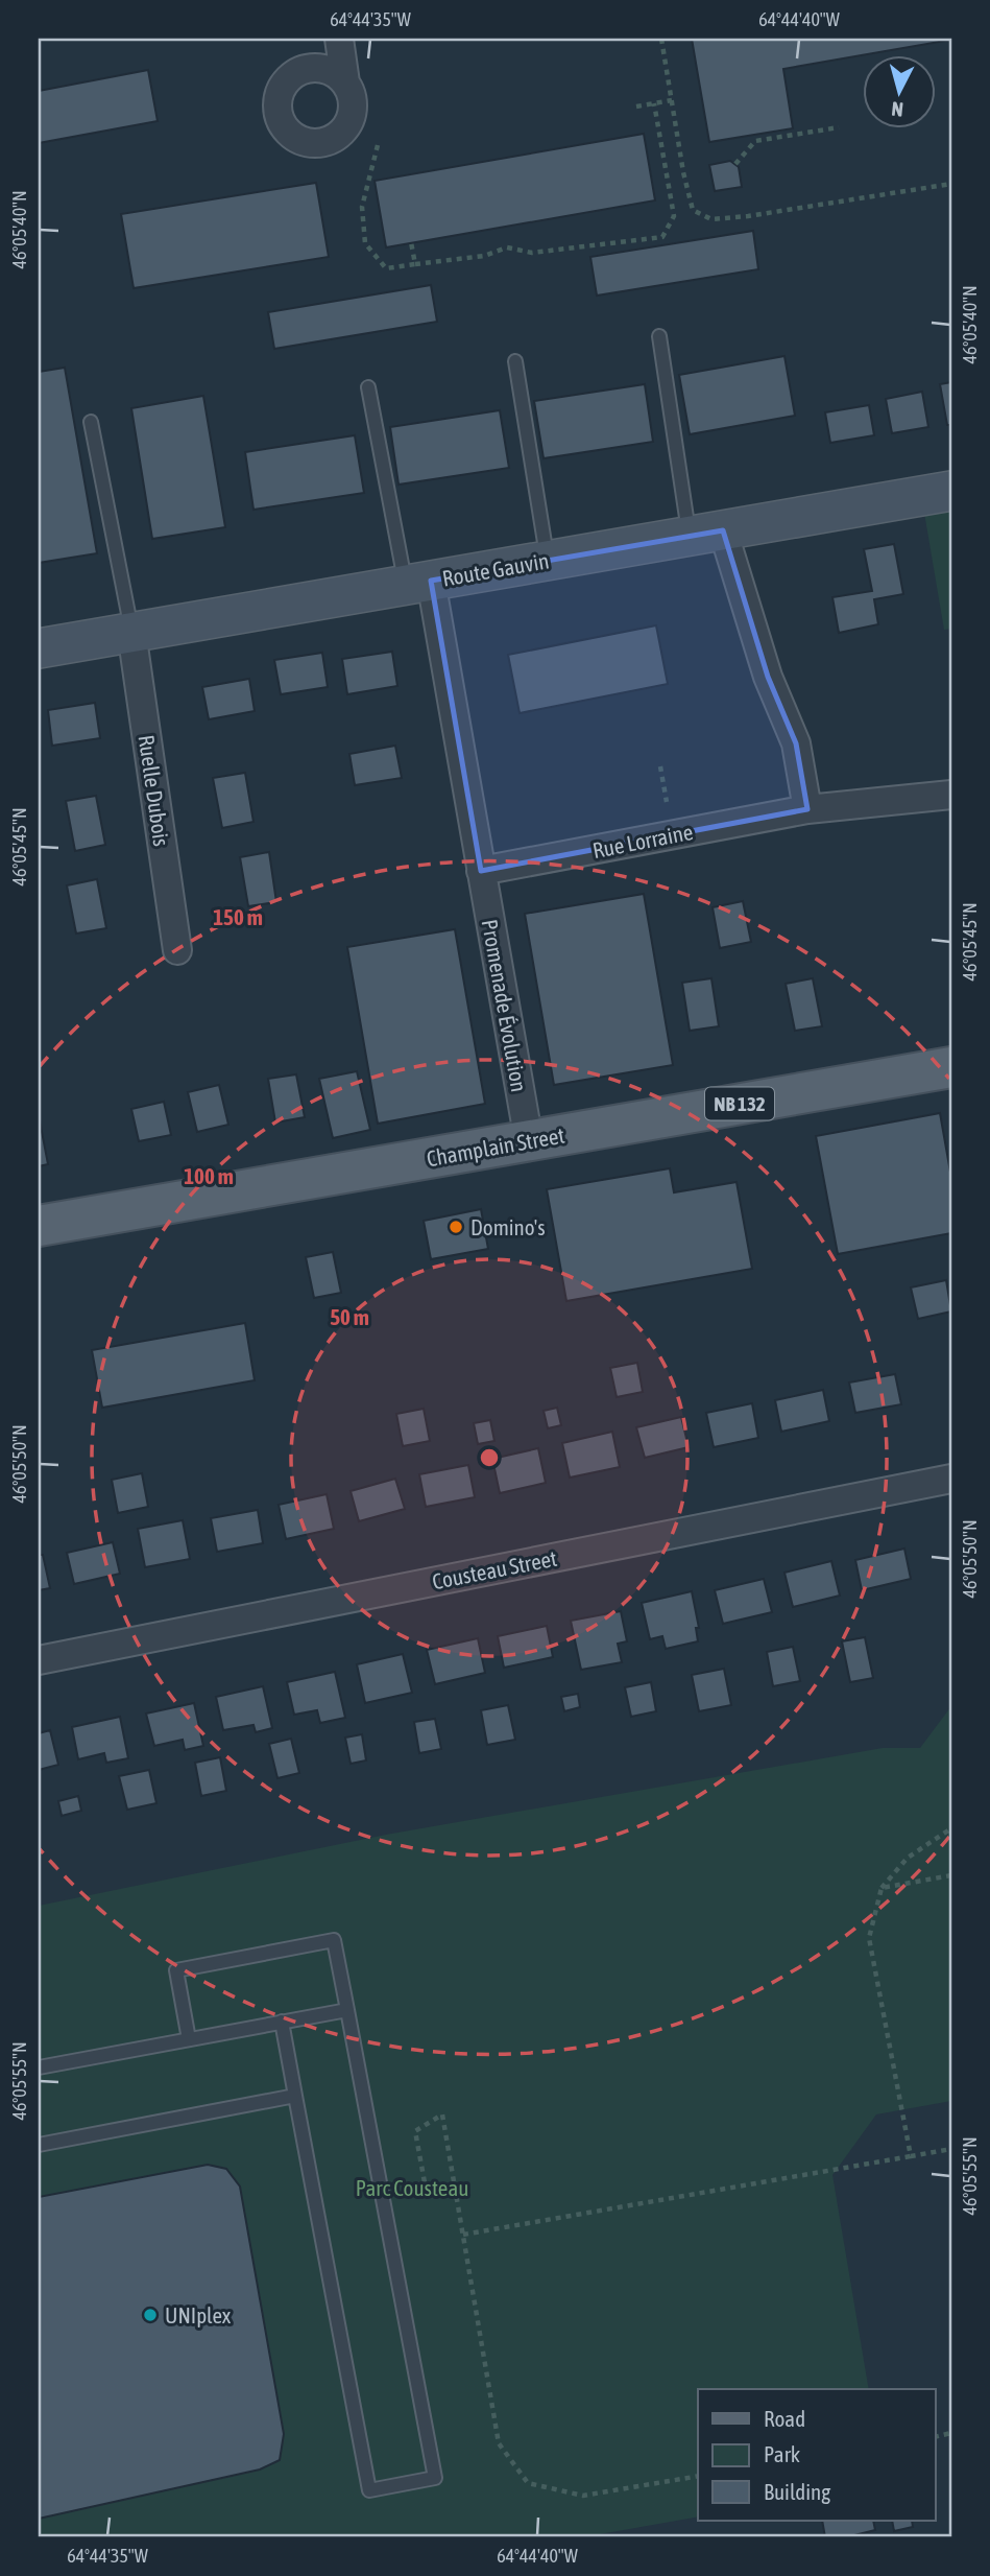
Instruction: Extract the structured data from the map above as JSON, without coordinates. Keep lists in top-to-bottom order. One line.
{"streets":{"main road":["NB 132","Champlain Street"],"street":["Route Gauvin","Ruelle Dubois","Rue Lorraine","Promenade Évolution","Cousteau Street"]},"crossings":[["Route Gauvin","Ruelle Dubois"],["Rue Lorraine","Promenade Évolution"],["Promenade Évolution","Champlain Street"]],"parks":["Parc Cousteau"],"places":["Domino's","UNIplex"],"legend":["Road","Park","Building"],"north":"bottom","coordinates":["64°44'35\"W","64°44'40\"W","46°05'40\"N","46°05'45\"N","46°05'50\"N","46°05'55\"N"],"rings":["150 m","100 m","50 m"]}
